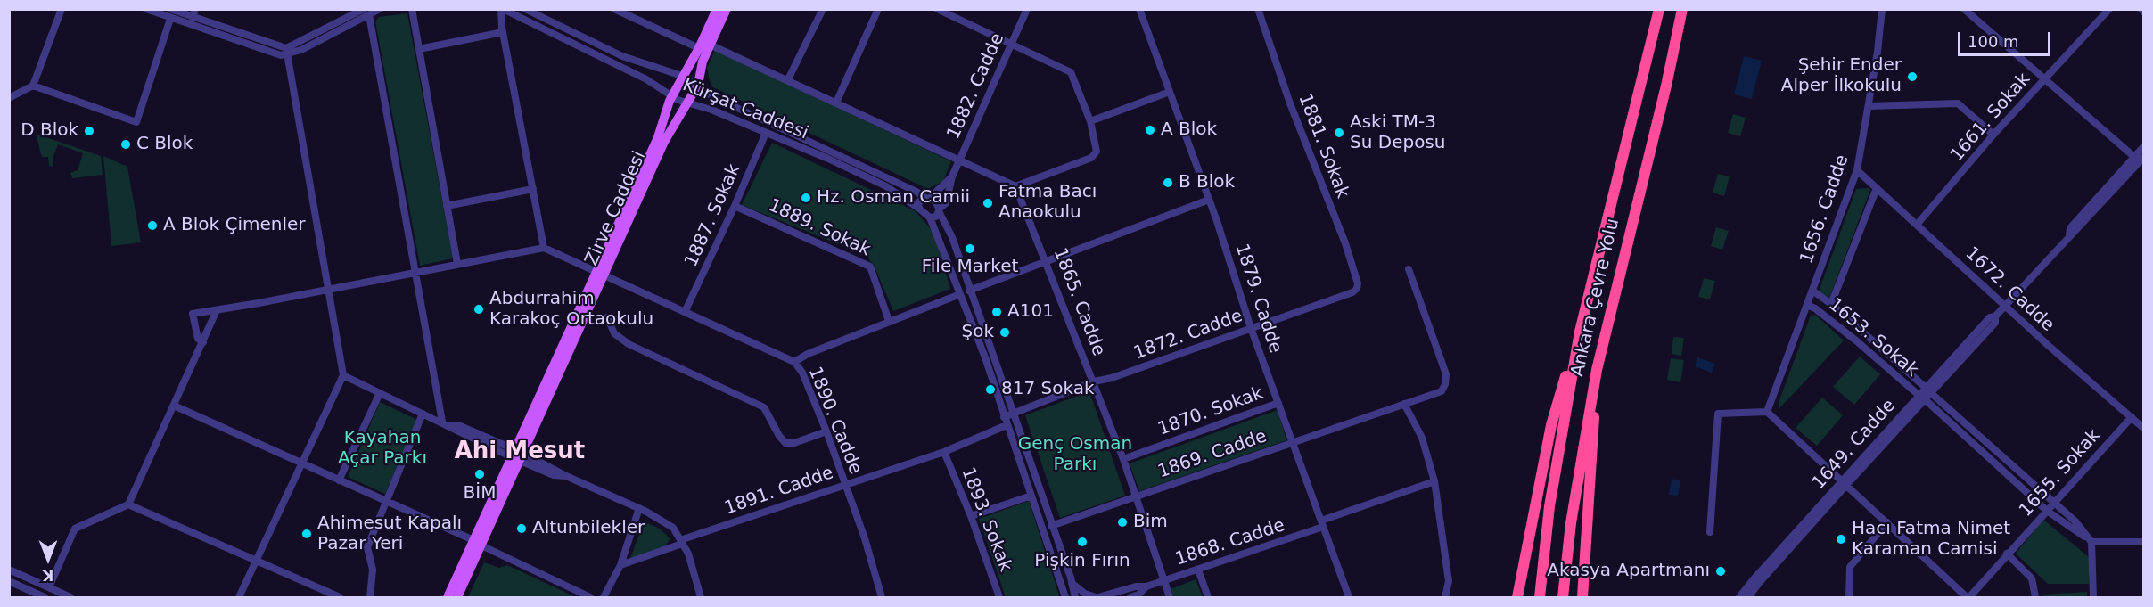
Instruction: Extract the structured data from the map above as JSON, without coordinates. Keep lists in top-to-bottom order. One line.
{"streets":{"highway":["Ankara Çevre Yolu"],"main road":["Zirve Caddesi"],"street":["1882. Cadde","Kürşat Caddesi","1661. Sokak","1881. Sokak","1656. Cadde","1887. Sokak","1889. Sokak","1672. Cadde","1879. Cadde","1865. Cadde","1872. Cadde","1653. Sokak","1870. Sokak","1890. Cadde","1649. Cadde","1869. Cadde","1655. Sokak","1891. Cadde","1893. Sokak","1868. Cadde"]},"crossings":[["1882. Cadde","Kürşat Caddesi"],["Kürşat Caddesi","Zirve Caddesi"],["Kürşat Caddesi","1887. Sokak"],["1661. Sokak","1672. Cadde"],["1881. Sokak","1872. Cadde"],["Zirve Caddesi","1890. Cadde"],["1656. Cadde","1672. Cadde"],["1656. Cadde","1653. Sokak"],["1887. Sokak","1889. Sokak"],["1887. Sokak","1890. Cadde"],["1672. Cadde","1649. Cadde"],["1672. Cadde","1655. Sokak"],["1879. Cadde","1872. Cadde"],["1879. Cadde","1870. Sokak"],["1879. Cadde","1869. Cadde"],["1879. Cadde","1868. Cadde"],["1865. Cadde","1872. Cadde"],["1865. Cadde","1870. Sokak"],["1865. Cadde","1869. Cadde"],["1865. Cadde","1868. Cadde"],["1872. Cadde","1891. Cadde"],["1653. Sokak","1649. Cadde"],["1653. Sokak","1655. Sokak"],["1890. Cadde","1891. Cadde"],["1891. Cadde","1893. Sokak"]],"districts":["Ahi Mesut"],"parks":["Kayahan Açar Parkı","Genç Osman Parkı"],"places":["Şehir Ender Alper İlkokulu","A Blok","D Blok","Aski TM-3 Su Deposu","C Blok","B Blok","Hz. Osman Camii","Fatma Bacı Anaokulu","A Blok Çimenler","File Market","Abdurrahim Karakoç Ortaokulu","A101","Şok","817 Sokak","BİM","Bim","Altunbilekler","Ahimesut Kapalı Pazar Yeri","Hacı Fatma Nimet Karaman Camisi","Pişkin Fırın","Akasya Apartmanı"],"scale_bar":"100 m","north":"bottom"}
